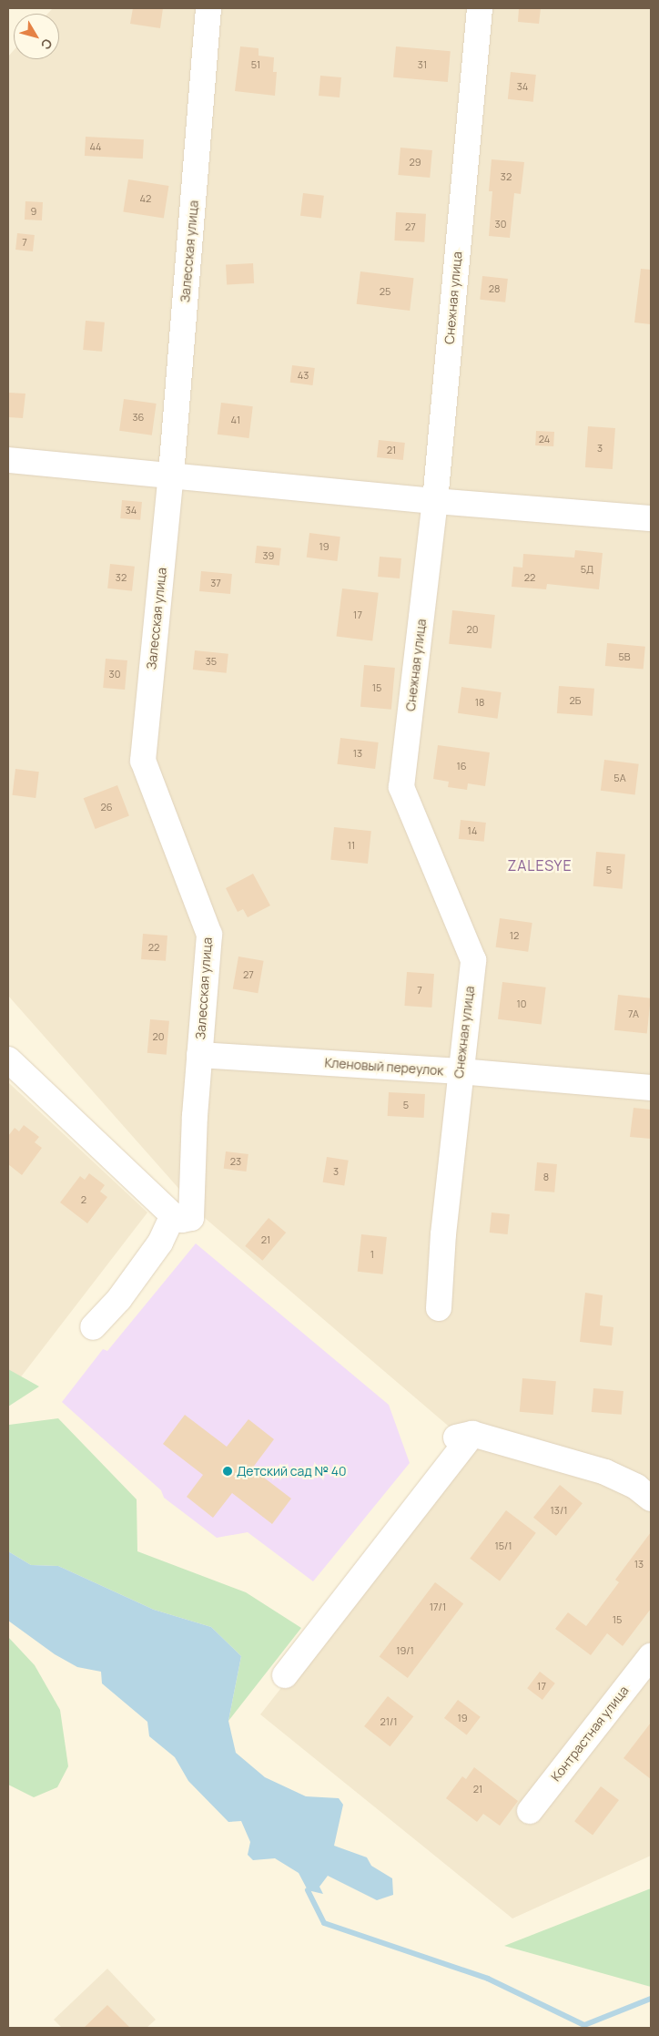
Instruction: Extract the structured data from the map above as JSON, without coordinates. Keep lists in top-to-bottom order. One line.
{"streets":{"street":["Залесская улица","Снежная улица","Кленовый переулок","Контрастная улица"]},"crossings":[["Залесская улица","Кленовый переулок"],["Снежная улица","Кленовый переулок"]],"districts":["ZALESYE"],"places":["Детский сад № 40"],"house_numbers":["51","31","34","44","29","32","42","9","30","27","7","28","25","43","36","41","24","3","21","34","19","39","5Д","32","22","37","17","20","5В","35","30","15","2Б","18","13","16","5А","26","14","11","5","12","22","27","7","10","7А","20","5","23","3","8","2","21","1","13/1","15/1","13","17/1","15","19/1","17","19","21/1","21"],"north":"bottom right"}
